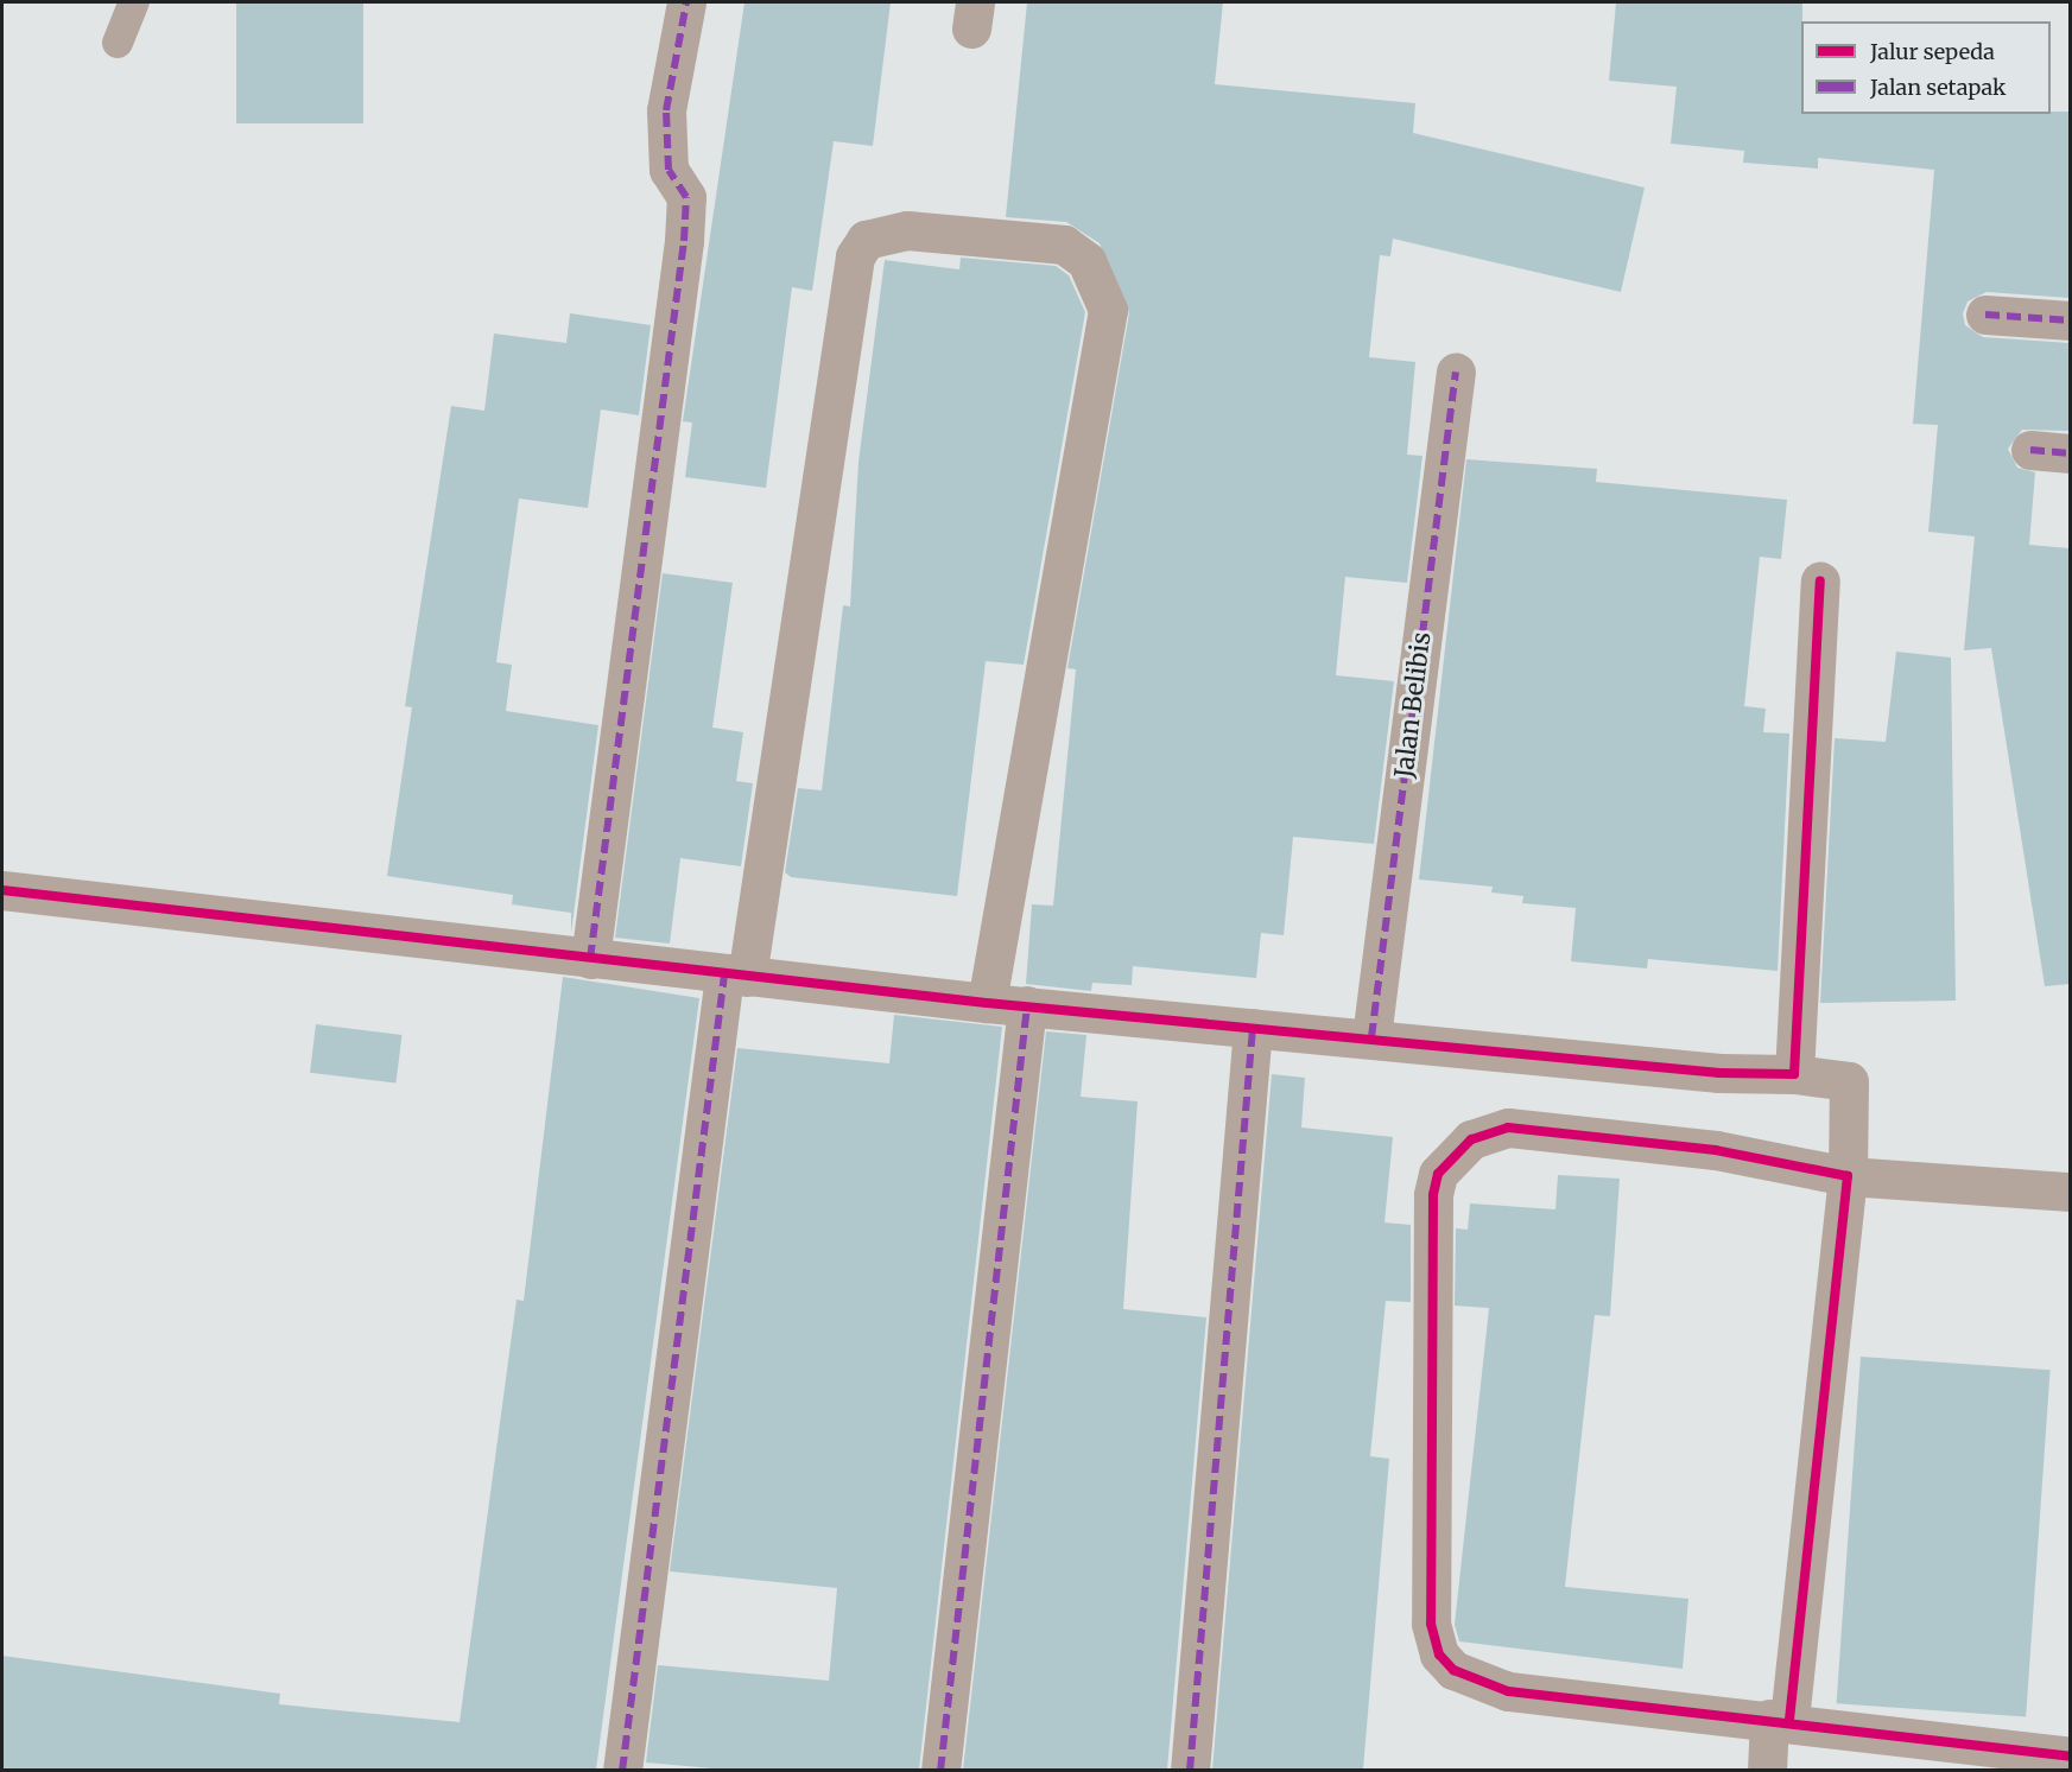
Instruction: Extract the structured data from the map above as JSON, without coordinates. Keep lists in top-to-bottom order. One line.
{"streets":{"street":["Jalan Belibis"]},"legend":["Jalur sepeda","Jalan setapak"]}
